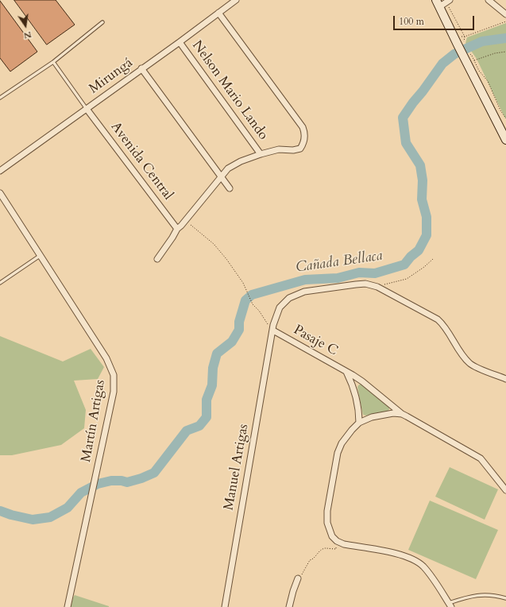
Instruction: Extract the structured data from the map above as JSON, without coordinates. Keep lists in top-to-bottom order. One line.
{"streets":{"street":["Mirungá","Nelson Mario Lando","Avenida Central","Pasaje C","Martín Artigas","Manuel Artigas"]},"crossings":[["Mirungá","Nelson Mario Lando"],["Mirungá","Avenida Central"],["Pasaje C","Manuel Artigas"]],"water":["Cañada Bellaca"],"scale_bar":"100 m","north":"bottom"}
